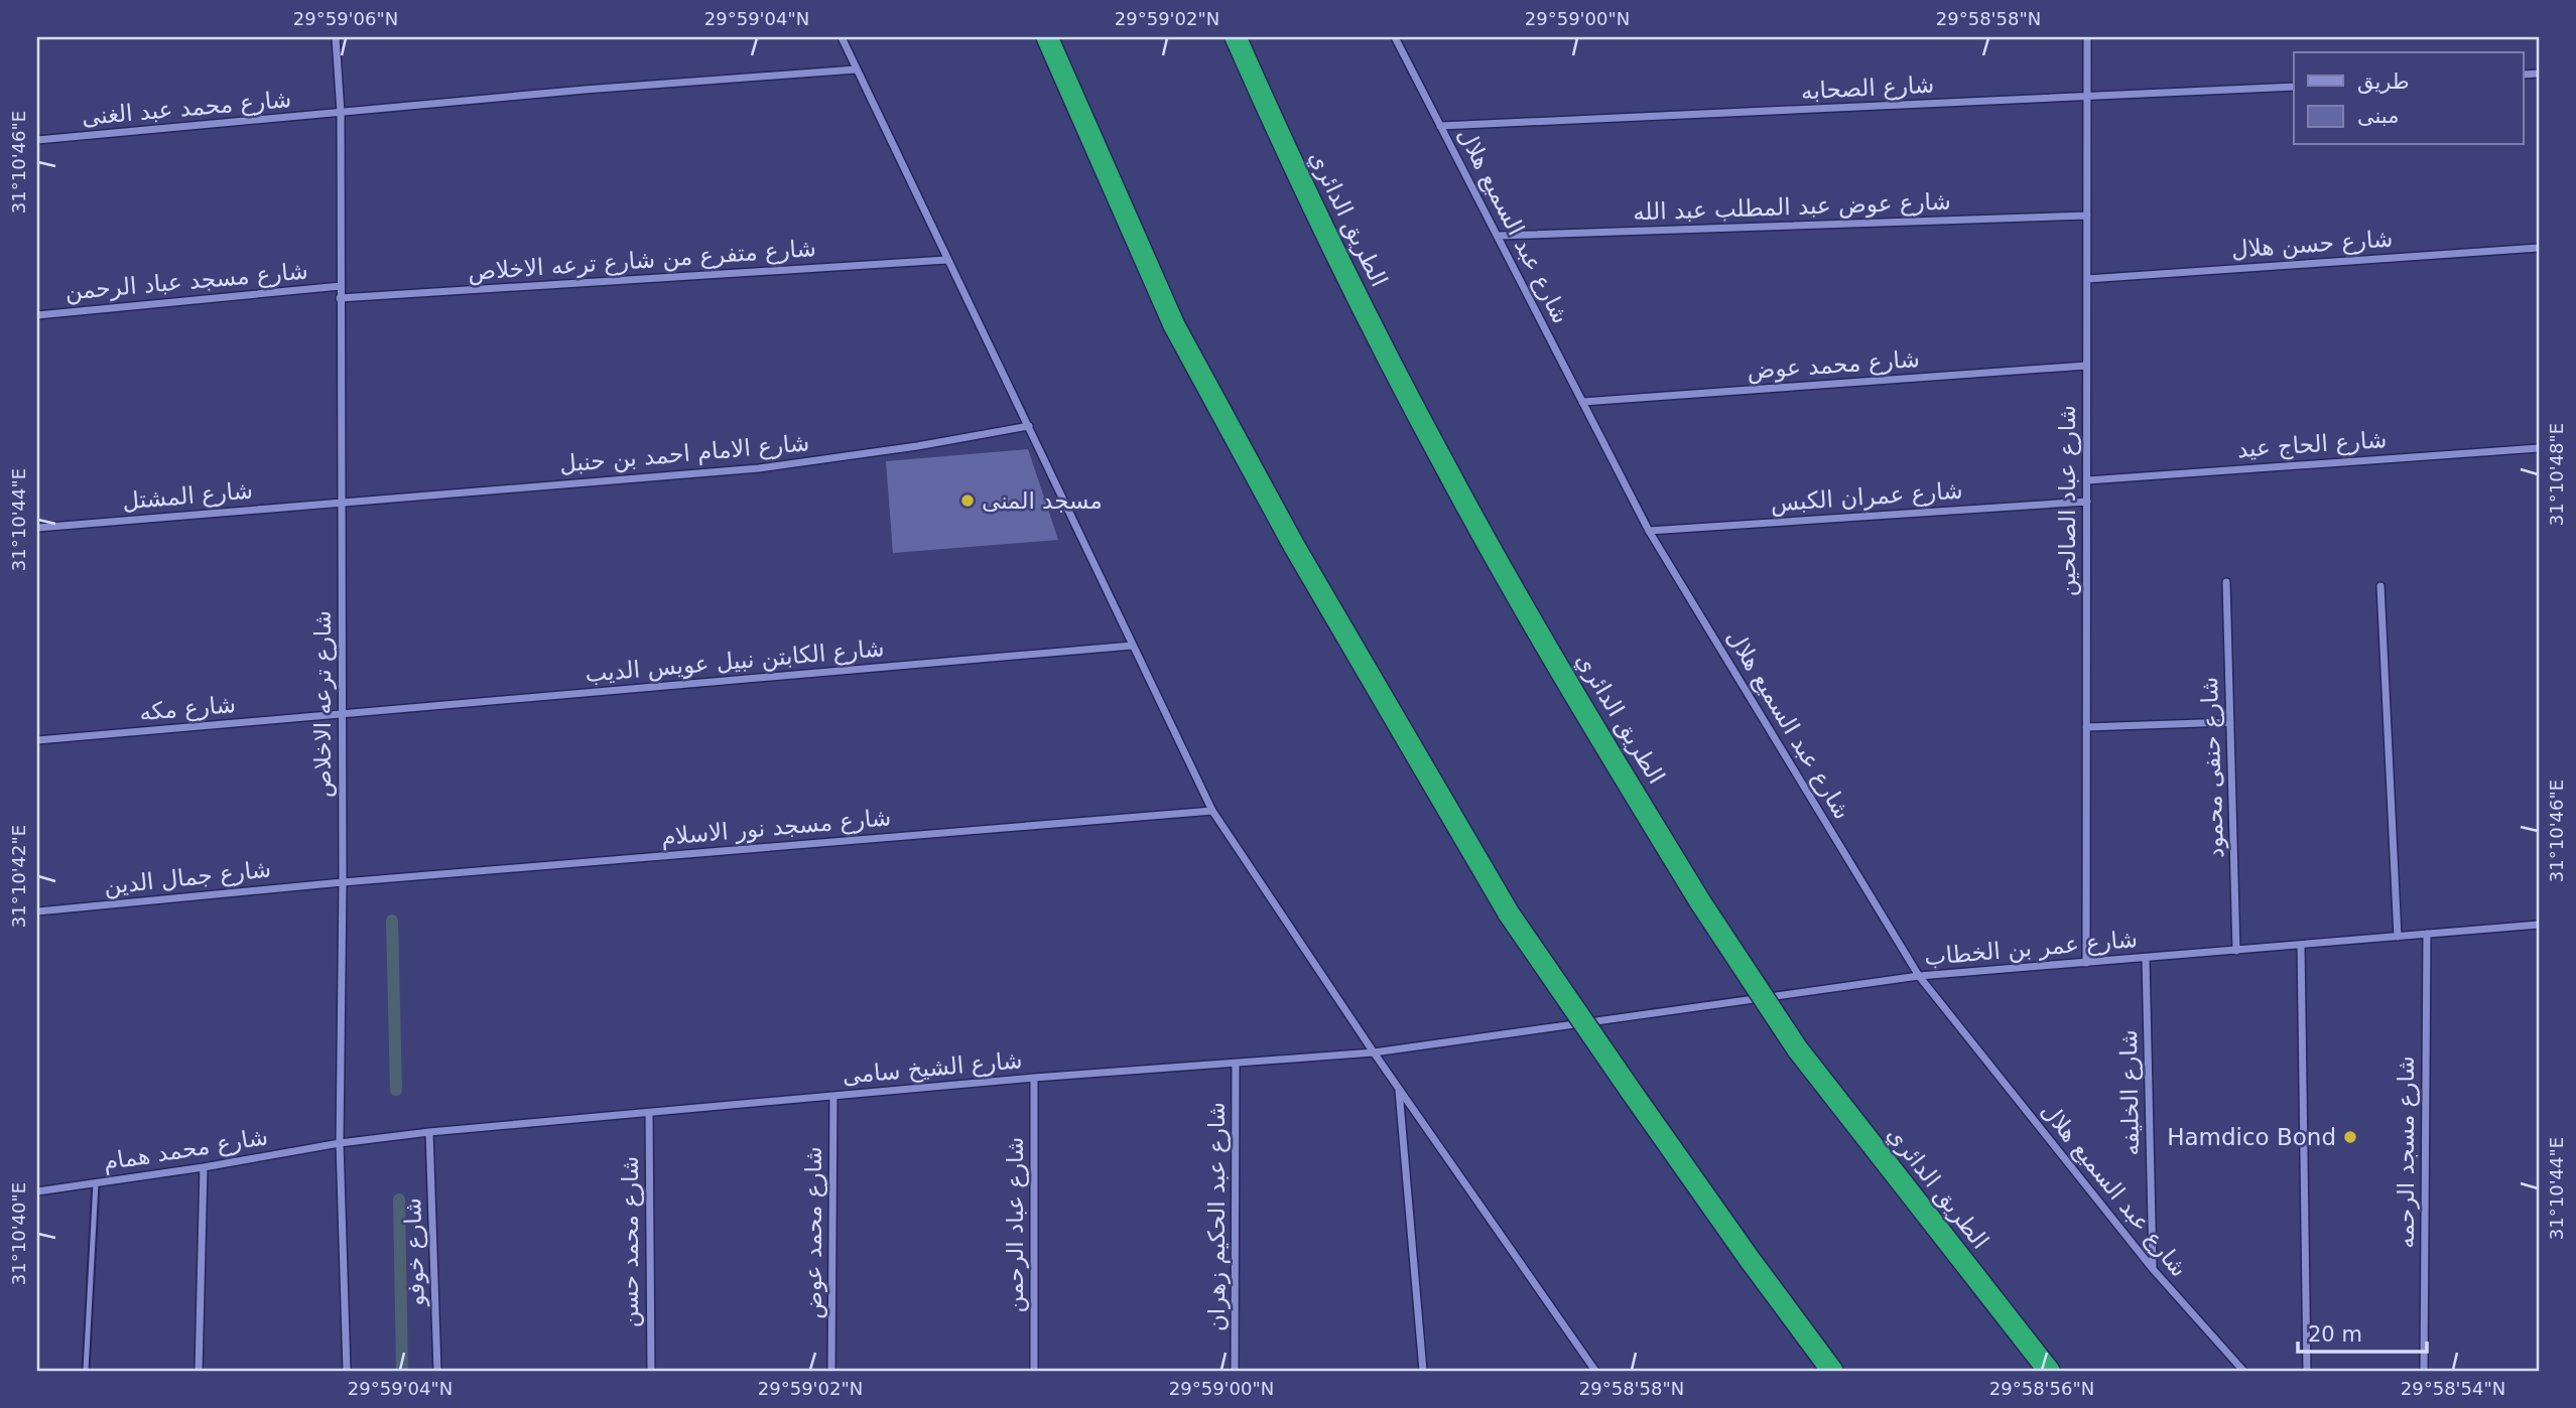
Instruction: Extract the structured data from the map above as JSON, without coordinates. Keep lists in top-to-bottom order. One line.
{"streets":{"highway":["الطريق الدائري"],"street":["شارع الصحابه","شارع محمد عبد الغنى","شارع عوض عبد المطلب عبد الله","شارع عبد السميع هلال","شارع حسن هلال","شارع متفرع من شارع ترعه الاخلاص","شارع مسجد عباد الرحمن","شارع محمد عوض","شارع الحاج عيد","شارع الامام احمد بن حنبل","شارع المشتل","شارع عمران الكبس","شارع عباد الصالحين","شارع الكابتن نبيل عويس الديب","شارع ترعه الاخلاص","شارع مكه","شارع حنفى محمود","شارع مسجد نور الاسلام","شارع جمال الدين","شارع عمر بن الخطاب","شارع الشيخ سامى","شارع الخليفه","شارع محمد همام","شارع مسجد الرحمه","شارع عبد الحكيم زهران","شارع عباد الرحمن","شارع محمد حسن","شارع خوفو"]},"crossings":[["شارع الصحابه","شارع عبد السميع هلال"],["شارع الصحابه","شارع عباد الصالحين"],["شارع محمد عبد الغنى","شارع ترعه الاخلاص"],["شارع عوض عبد المطلب عبد الله","شارع عبد السميع هلال"],["شارع عوض عبد المطلب عبد الله","شارع عباد الصالحين"],["شارع عبد السميع هلال","شارع محمد عوض"],["شارع عبد السميع هلال","شارع عمران الكبس"],["شارع عبد السميع هلال","شارع عمر بن الخطاب"],["شارع عبد السميع هلال","شارع الخليفه"],["شارع حسن هلال","شارع عباد الصالحين"],["شارع متفرع من شارع ترعه الاخلاص","شارع ترعه الاخلاص"],["شارع مسجد عباد الرحمن","شارع ترعه الاخلاص"],["شارع محمد عوض","شارع عباد الصالحين"],["شارع محمد عوض","شارع الشيخ سامى"],["شارع الحاج عيد","شارع عباد الصالحين"],["شارع الامام احمد بن حنبل","شارع المشتل"],["شارع الامام احمد بن حنبل","شارع ترعه الاخلاص"],["شارع المشتل","شارع ترعه الاخلاص"],["شارع عمران الكبس","شارع عباد الصالحين"],["شارع عباد الصالحين","شارع عمر بن الخطاب"],["شارع الكابتن نبيل عويس الديب","شارع ترعه الاخلاص"],["شارع الكابتن نبيل عويس الديب","شارع مكه"],["شارع ترعه الاخلاص","شارع مكه"],["شارع ترعه الاخلاص","شارع مسجد نور الاسلام"],["شارع ترعه الاخلاص","شارع جمال الدين"],["شارع ترعه الاخلاص","شارع الشيخ سامى"],["شارع ترعه الاخلاص","شارع محمد همام"],["شارع حنفى محمود","شارع عمر بن الخطاب"],["شارع مسجد نور الاسلام","شارع جمال الدين"],["شارع عمر بن الخطاب","شارع الشيخ سامى"],["شارع عمر بن الخطاب","شارع الخليفه"],["شارع عمر بن الخطاب","شارع مسجد الرحمه"],["شارع الشيخ سامى","شارع محمد همام"],["شارع الشيخ سامى","شارع عبد الحكيم زهران"],["شارع الشيخ سامى","شارع عباد الرحمن"],["شارع الشيخ سامى","شارع محمد حسن"],["شارع الشيخ سامى","شارع خوفو"]],"places":["مسجد المنى","Hamdico Bond"],"legend":["طريق","مبنى"],"scale_bar":"20 m","coordinates":["29°59'06\"N","29°59'04\"N","29°59'02\"N","29°59'00\"N","29°58'58\"N","31°10'46\"E","31°10'48\"E","31°10'44\"E","31°10'42\"E","31°10'40\"E","29°58'56\"N","29°58'54\"N"]}
